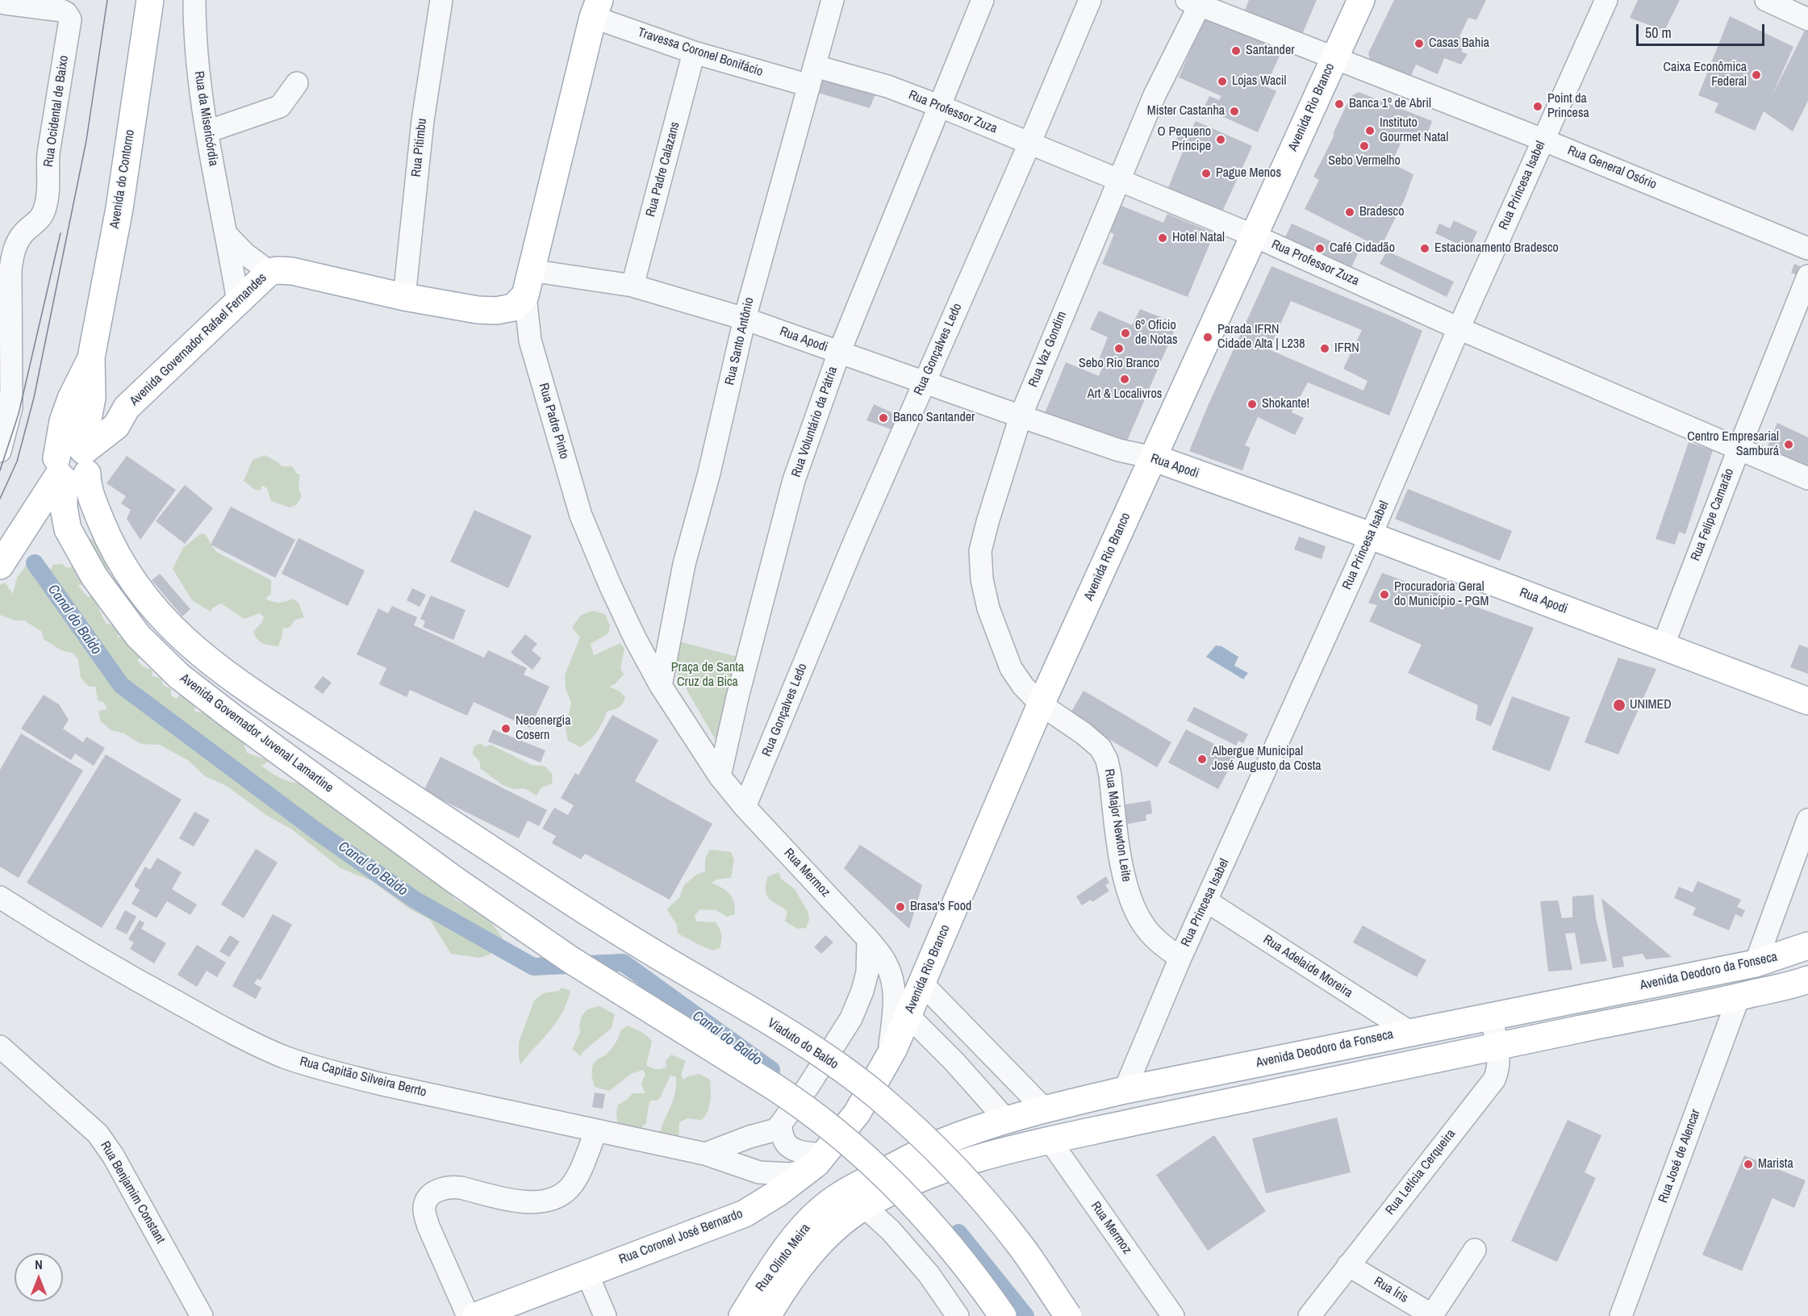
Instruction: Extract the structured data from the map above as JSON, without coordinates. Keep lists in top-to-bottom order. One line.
{"streets":{"main road":["Avenida Rio Branco","Avenida do Contorno","Avenida Governador Rafael Fernandes","Rua Apodi","Rua Padre Pinto","Avenida Governador Juvenal Lamartine","Avenida Deodoro da Fonseca","Viaduto do Baldo","Rua Coronel José Bernardo","Rua Olinto Meira"],"street":["Travessa Coronel Bonifácio","Rua Ocidental de Baixo","Rua Professor Zuza","Rua da Misericórdia","Rua Pitimbu","Rua General Osório","Rua Padre Calazans","Rua Princesa Isabel","Rua Santo Antônio","Rua Gonçalves Ledo","Rua Vaz Gondim","Rua Voluntário da Pátria","Rua Felipe Camarão","Rua Major Newton Leite","Rua Mermoz","Rua Adelaide Moreira","Rua Capitão Silveira Berrto","Rua José de Alencar","Rua Letícia Cerqueira","Rua Benjamim Constant","Rua Íris"]},"crossings":[["Travessa Coronel Bonifácio","Rua Professor Zuza"],["Travessa Coronel Bonifácio","Rua Padre Calazans"],["Travessa Coronel Bonifácio","Rua Santo Antônio"],["Travessa Coronel Bonifácio","Rua Padre Pinto"],["Avenida Rio Branco","Rua Professor Zuza"],["Avenida Rio Branco","Rua General Osório"],["Avenida Rio Branco","Rua Apodi"],["Avenida Rio Branco","Rua Vaz Gondim"],["Avenida Rio Branco","Rua Major Newton Leite"],["Avenida Rio Branco","Rua Mermoz"],["Avenida Rio Branco","Rua Coronel José Bernardo"],["Rua Professor Zuza","Rua Princesa Isabel"],["Rua Professor Zuza","Rua Santo Antônio"],["Rua Professor Zuza","Rua Gonçalves Ledo"],["Rua Professor Zuza","Rua Vaz Gondim"],["Rua Professor Zuza","Rua Voluntário da Pátria"],["Rua Professor Zuza","Rua Felipe Camarão"],["Rua da Misericórdia","Avenida Governador Rafael Fernandes"],["Rua Pitimbu","Avenida Governador Rafael Fernandes"],["Rua General Osório","Rua Princesa Isabel"],["Rua General Osório","Rua Vaz Gondim"],["Rua Padre Calazans","Rua Apodi"],["Avenida do Contorno","Avenida Governador Rafael Fernandes"],["Avenida do Contorno","Avenida Governador Juvenal Lamartine"],["Avenida do Contorno","Viaduto do Baldo"],["Rua Princesa Isabel","Rua Apodi"],["Rua Princesa Isabel","Rua Major Newton Leite"],["Rua Princesa Isabel","Rua Adelaide Moreira"],["Rua Princesa Isabel","Avenida Deodoro da Fonseca"],["Avenida Governador Rafael Fernandes","Rua Apodi"],["Avenida Governador Rafael Fernandes","Rua Padre Pinto"],["Avenida Governador Rafael Fernandes","Avenida Governador Juvenal Lamartine"],["Avenida Governador Rafael Fernandes","Viaduto do Baldo"],["Rua Apodi","Rua Santo Antônio"],["Rua Apodi","Rua Gonçalves Ledo"],["Rua Apodi","Rua Vaz Gondim"],["Rua Apodi","Rua Padre Pinto"],["Rua Apodi","Rua Voluntário da Pátria"],["Rua Apodi","Rua Felipe Camarão"],["Rua Santo Antônio","Rua Padre Pinto"],["Rua Gonçalves Ledo","Rua Padre Pinto"],["Rua Gonçalves Ledo","Rua Mermoz"],["Rua Vaz Gondim","Rua Major Newton Leite"],["Rua Padre Pinto","Rua Voluntário da Pátria"],["Rua Padre Pinto","Rua Mermoz"],["Avenida Governador Juvenal Lamartine","Viaduto do Baldo"],["Rua Adelaide Moreira","Avenida Deodoro da Fonseca"],["Avenida Deodoro da Fonseca","Rua Letícia Cerqueira"],["Avenida Deodoro da Fonseca","Rua Olinto Meira"],["Rua Capitão Silveira Berrto","Rua Coronel José Bernardo"],["Rua Letícia Cerqueira","Rua Íris"]],"water":["Canal do Baldo"],"parks":["Praça de Santa Cruz da Bica"],"places":["Casas Bahia","Santander","Caixa Econômica Federal","Lojas Wacil","Banca 1º de Abril","Point da Princesa","Mister Castanha","Instituto Gourmet Natal","O Pequeno Príncipe","Sebo Vermelho","Pague Menos","Bradesco","Hotel Natal","Café Cidadão","Estacionamento Bradesco","6º Ofício de Notas","Parada IFRN Cidade Alta | L238","Sebo Rio Branco","IFRN","Art & Localivros","Shokante!","Banco Santander","Centro Empresarial Samburá","Procuradoria Geral do Município - PGM","UNIMED","Neoenergia Cosern","Albergue Municipal José Augusto da Costa","Brasa's Food","Marista"],"scale_bar":"50 m","north":"top"}
